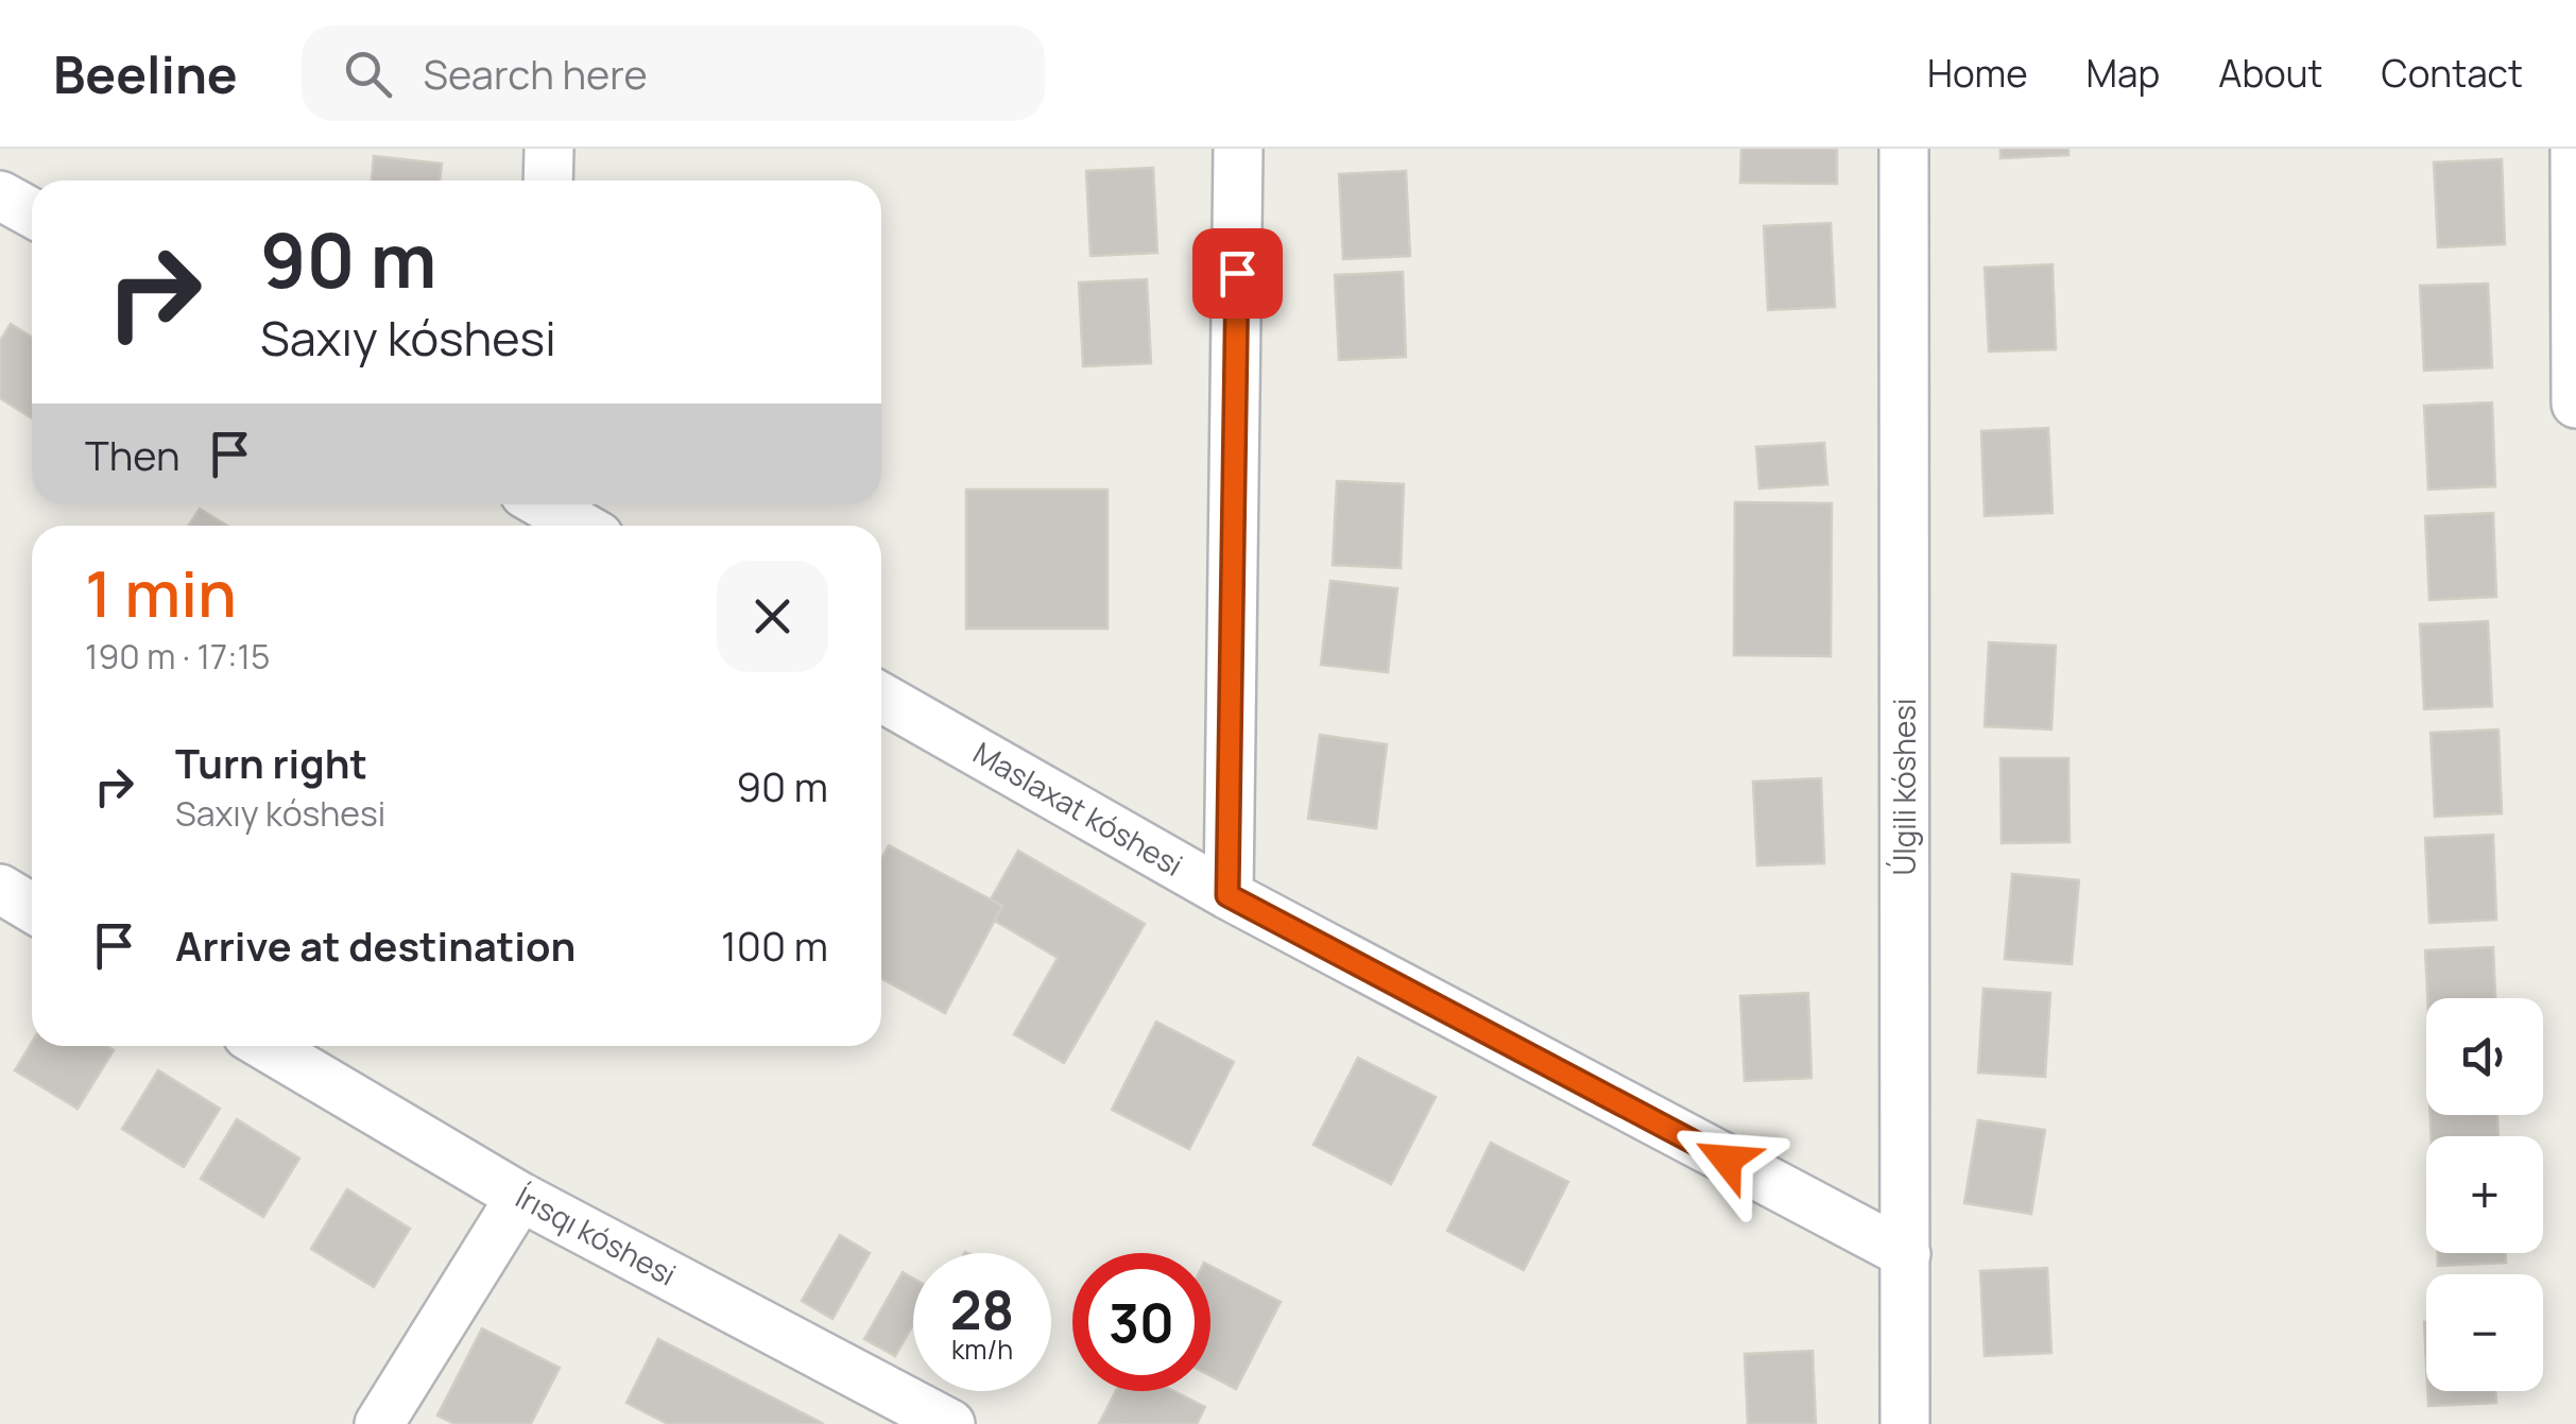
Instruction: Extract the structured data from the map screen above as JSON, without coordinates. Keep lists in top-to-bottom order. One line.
{"streets":{"street":["Úlgili kóshesi","Maslaxat kóshesi","Írısqı kóshesi"]},"crossings":[["Úlgili kóshesi","Maslaxat kóshesi"]],"page":{"header":"Beeline","search":"Search here","nav":["Home","Map","About","Contact"],"turn":["90 m","Saxıy kóshesi"],"then":"Then","heading":["1 min","190 m · 17:15"],"list":[{"name":"Turn right","note":"Saxıy kóshesi","value":"90 m"},{"name":"Arrive at destination","value":"100 m"}],"map_buttons":["+","−"],"speed":"28 km/h","limit":"30"}}
